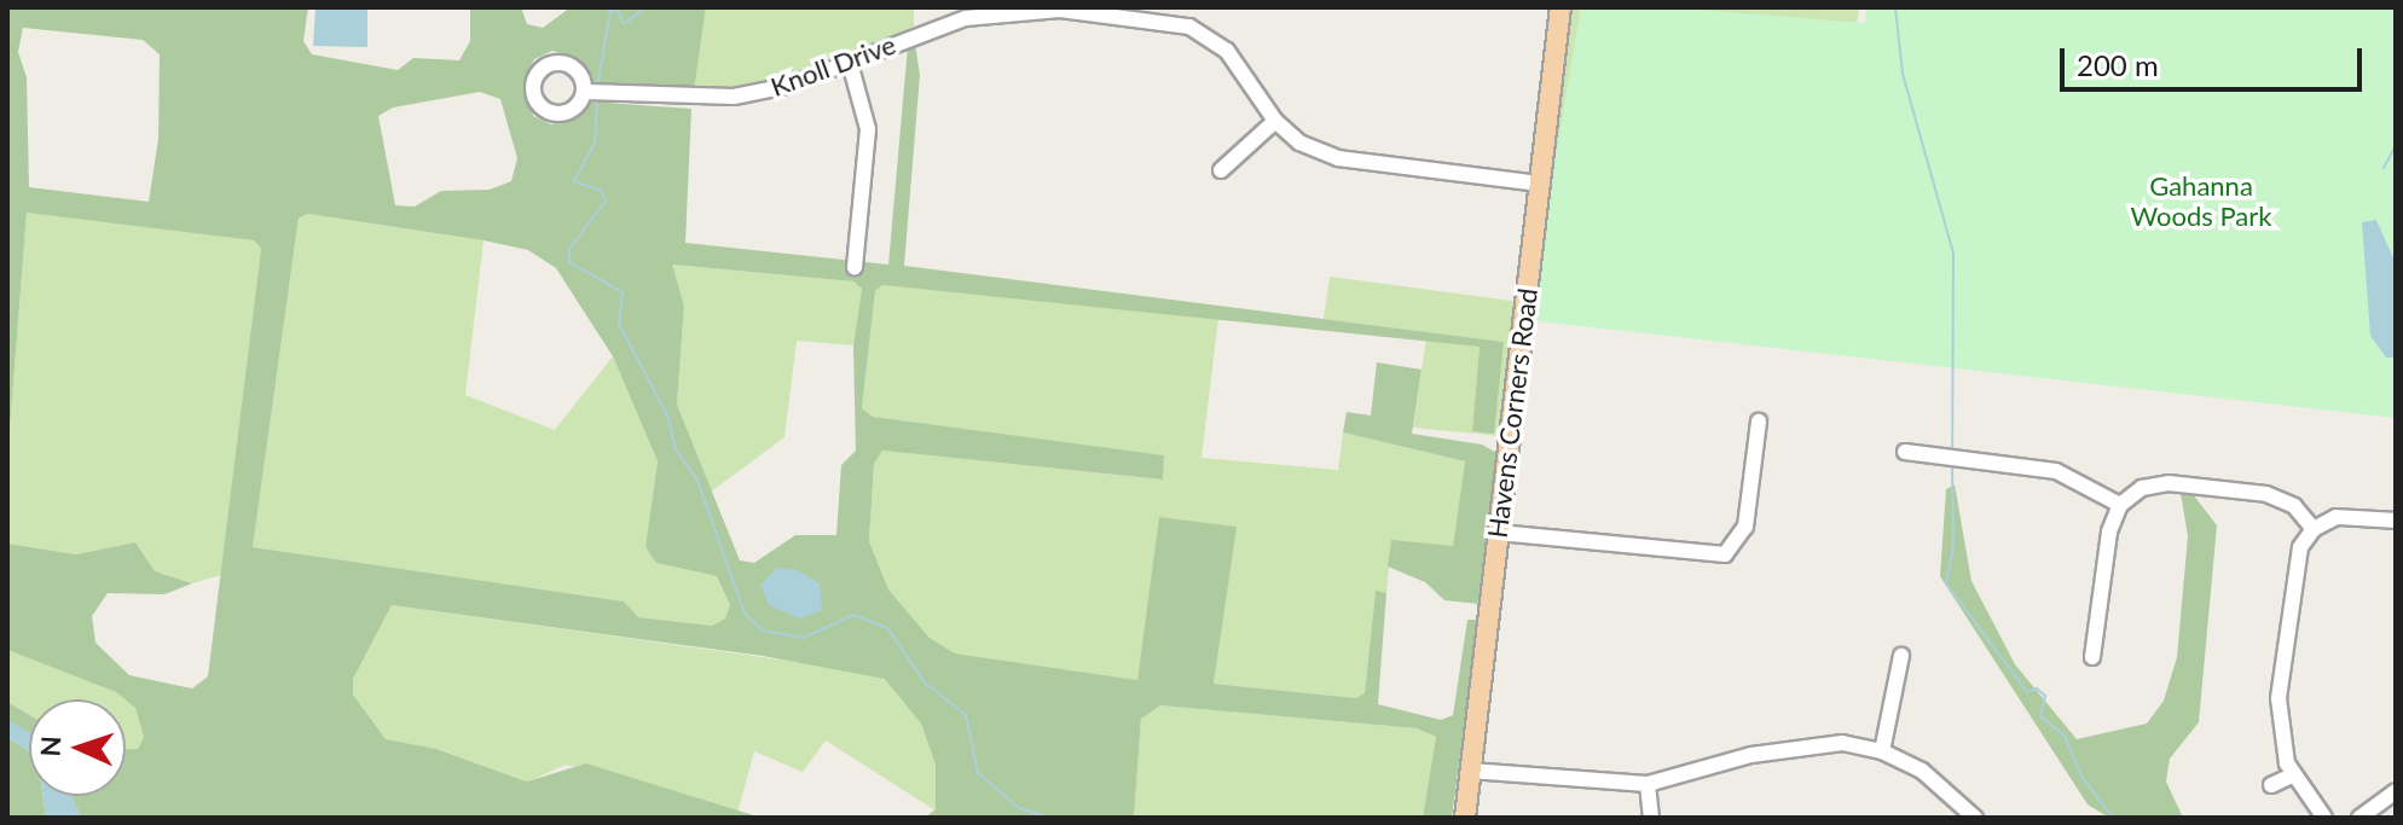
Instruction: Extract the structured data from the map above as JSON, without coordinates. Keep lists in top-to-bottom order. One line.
{"streets":{"main road":["Havens Corners Road"],"street":["Knoll Drive"]},"crossings":[["Knoll Drive","Havens Corners Road"]],"parks":["Gahanna Woods Park"],"scale_bar":"200 m","north":"left"}
